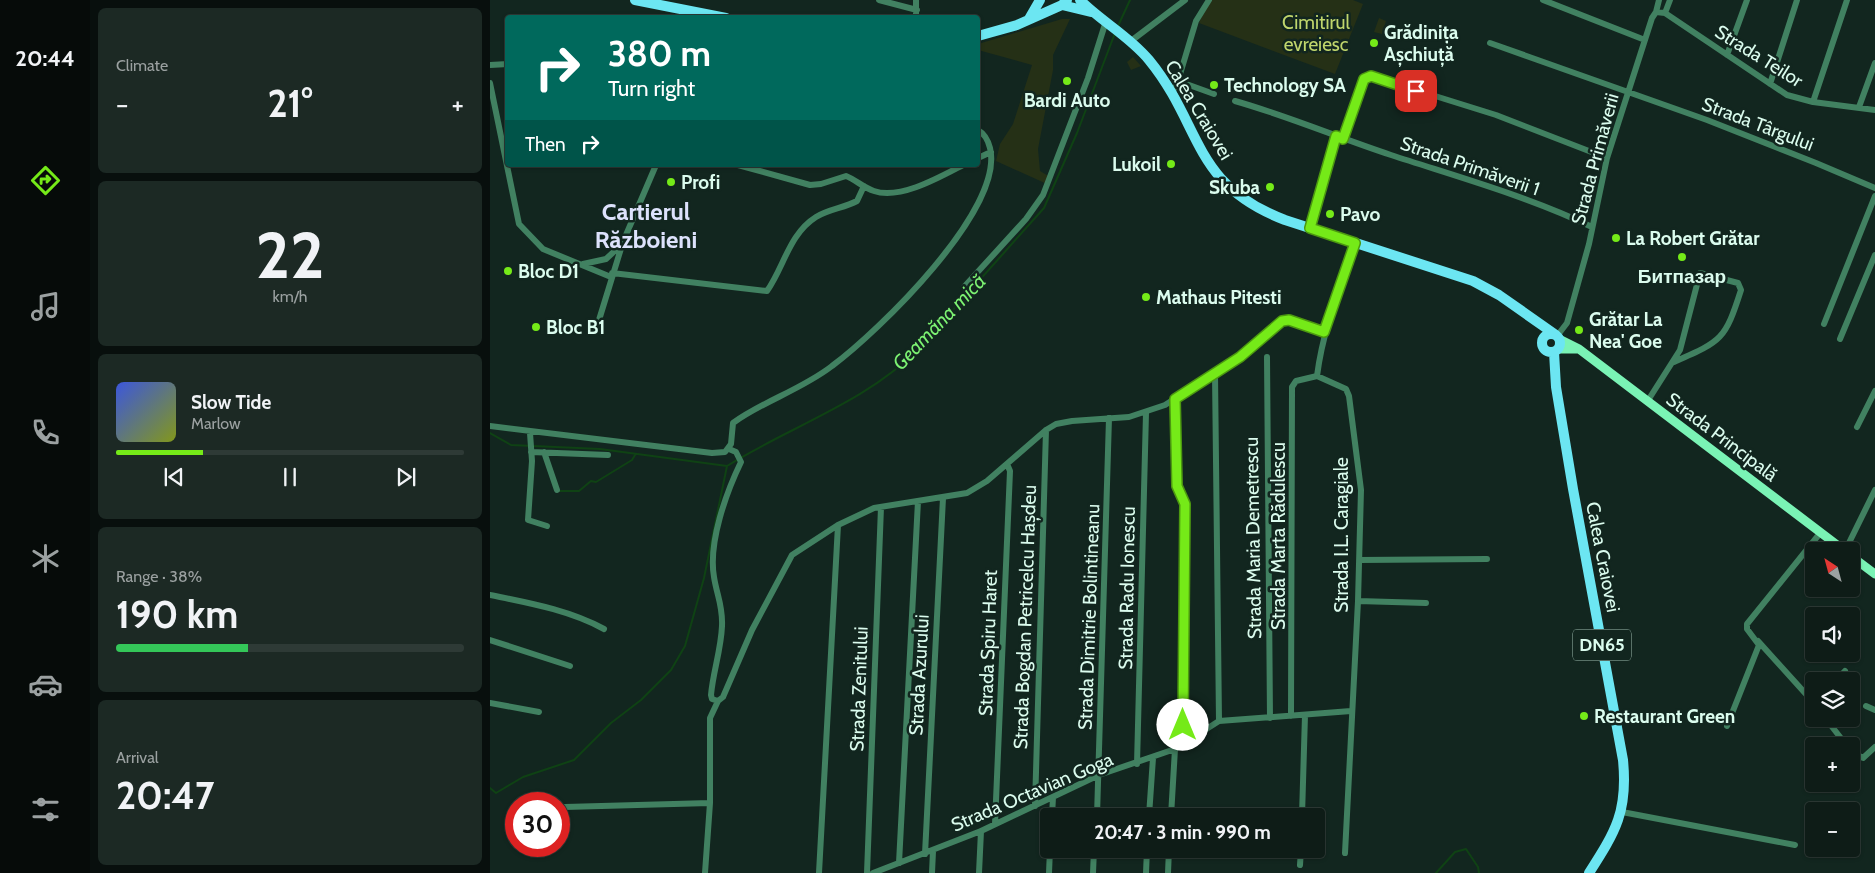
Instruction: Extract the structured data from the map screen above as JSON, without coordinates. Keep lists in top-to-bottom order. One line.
{"streets":{"main road":["Calea Craiovei","Strada Principală","DN65"],"street":["Strada Teilor","Strada Târgului","Strada Primăverii","Strada Primăverii 1","Strada I.L. Caragiale","Strada Marta Rădulescu","Strada Maria Demetrescu","Strada Radu Ionescu","Strada Bogdan Petricelcu Hașdeu","Strada Dimitrie Bolintineanu","Strada Spiru Haret","Strada Azurului","Strada Zenitului","Strada Octavian Goga"]},"crossings":[["Calea Craiovei","Strada Primăverii"],["Calea Craiovei","Strada Principală"],["Strada Târgului","Strada Primăverii"],["Strada Primăverii","Strada Primăverii 1"],["Strada Primăverii","Strada Principală"],["Strada I.L. Caragiale","Strada Marta Rădulescu"],["Strada I.L. Caragiale","Strada Octavian Goga"],["Strada Marta Rădulescu","Strada Octavian Goga"],["Strada Maria Demetrescu","Strada Octavian Goga"],["Strada Radu Ionescu","Strada Octavian Goga"],["Strada Bogdan Petricelcu Hașdeu","Strada Octavian Goga"],["Strada Dimitrie Bolintineanu","Strada Octavian Goga"],["Strada Spiru Haret","Strada Octavian Goga"],["Strada Azurului","Strada Octavian Goga"]],"districts":["Cartierul Războieni"],"water":["Geamăna mică"],"parks":["Cimitirul evreiesc"],"places":["Grădinița Așchiuță","Bardi Auto","Technology SA","Lukoil","Profi","Skuba","Pavo","La Robert Grătar","Битпазар","Bloc D1","Mathaus Pitesti","Bloc B1","Grătar La Nea' Goe","Restaurant Green"],"north":"top left","page":{"tabs":"20:44","tile":["Climate",["22","km/h"],["Range · 38%","190 km"],["Arrival","20:47"]],"turn":["380 m","Turn right"],"heat":["−","21°","+"],"then":"Then","song":["Slow Tide","Marlow"],"map_buttons":["+","−"],"limit":"30","trip":"20:47 · 3 min · 990 m"}}
